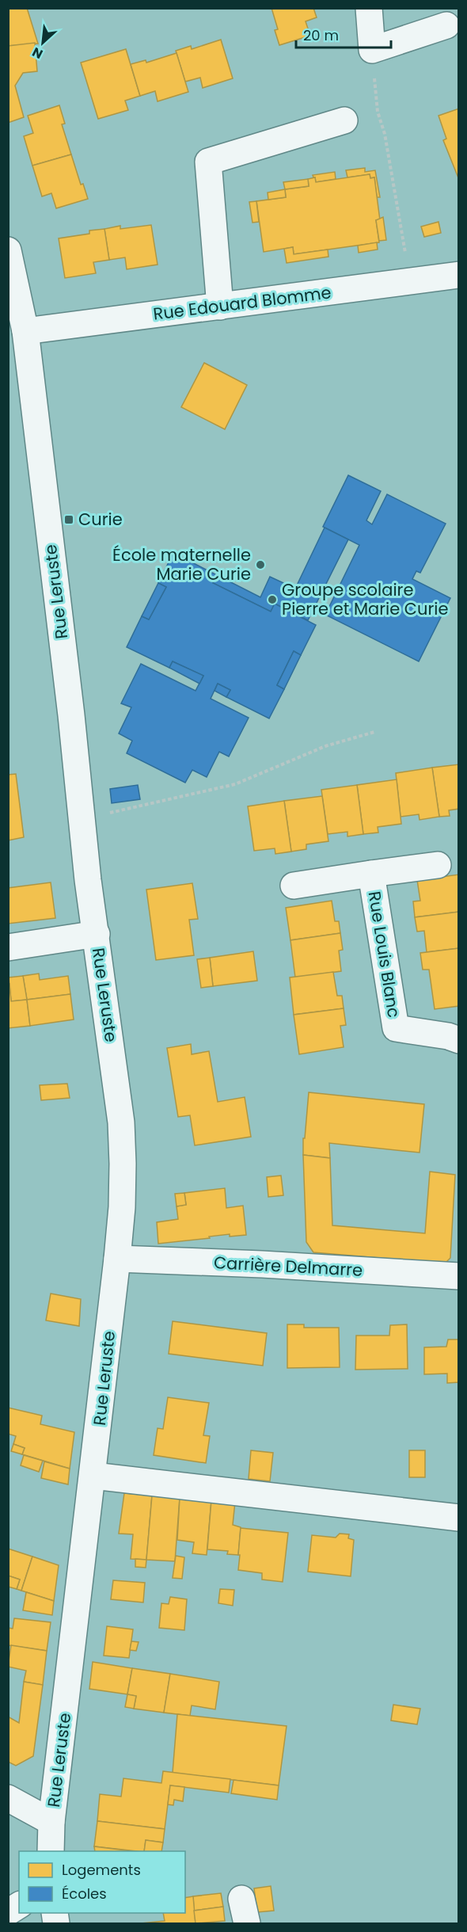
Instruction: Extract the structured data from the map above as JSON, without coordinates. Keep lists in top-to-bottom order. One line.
{"streets":{"street":["Rue Edouard Blomme","Rue Leruste","Rue Louis Blanc","Carrière Delmarre"]},"crossings":[["Rue Edouard Blomme","Rue Leruste"],["Rue Leruste","Carrière Delmarre"]],"places":{"transit":["Curie"],"other":["École maternelle Marie Curie","Groupe scolaire Pierre et Marie Curie"]},"legend":["Logements","Écoles"],"scale_bar":"20 m","north":"bottom left"}
